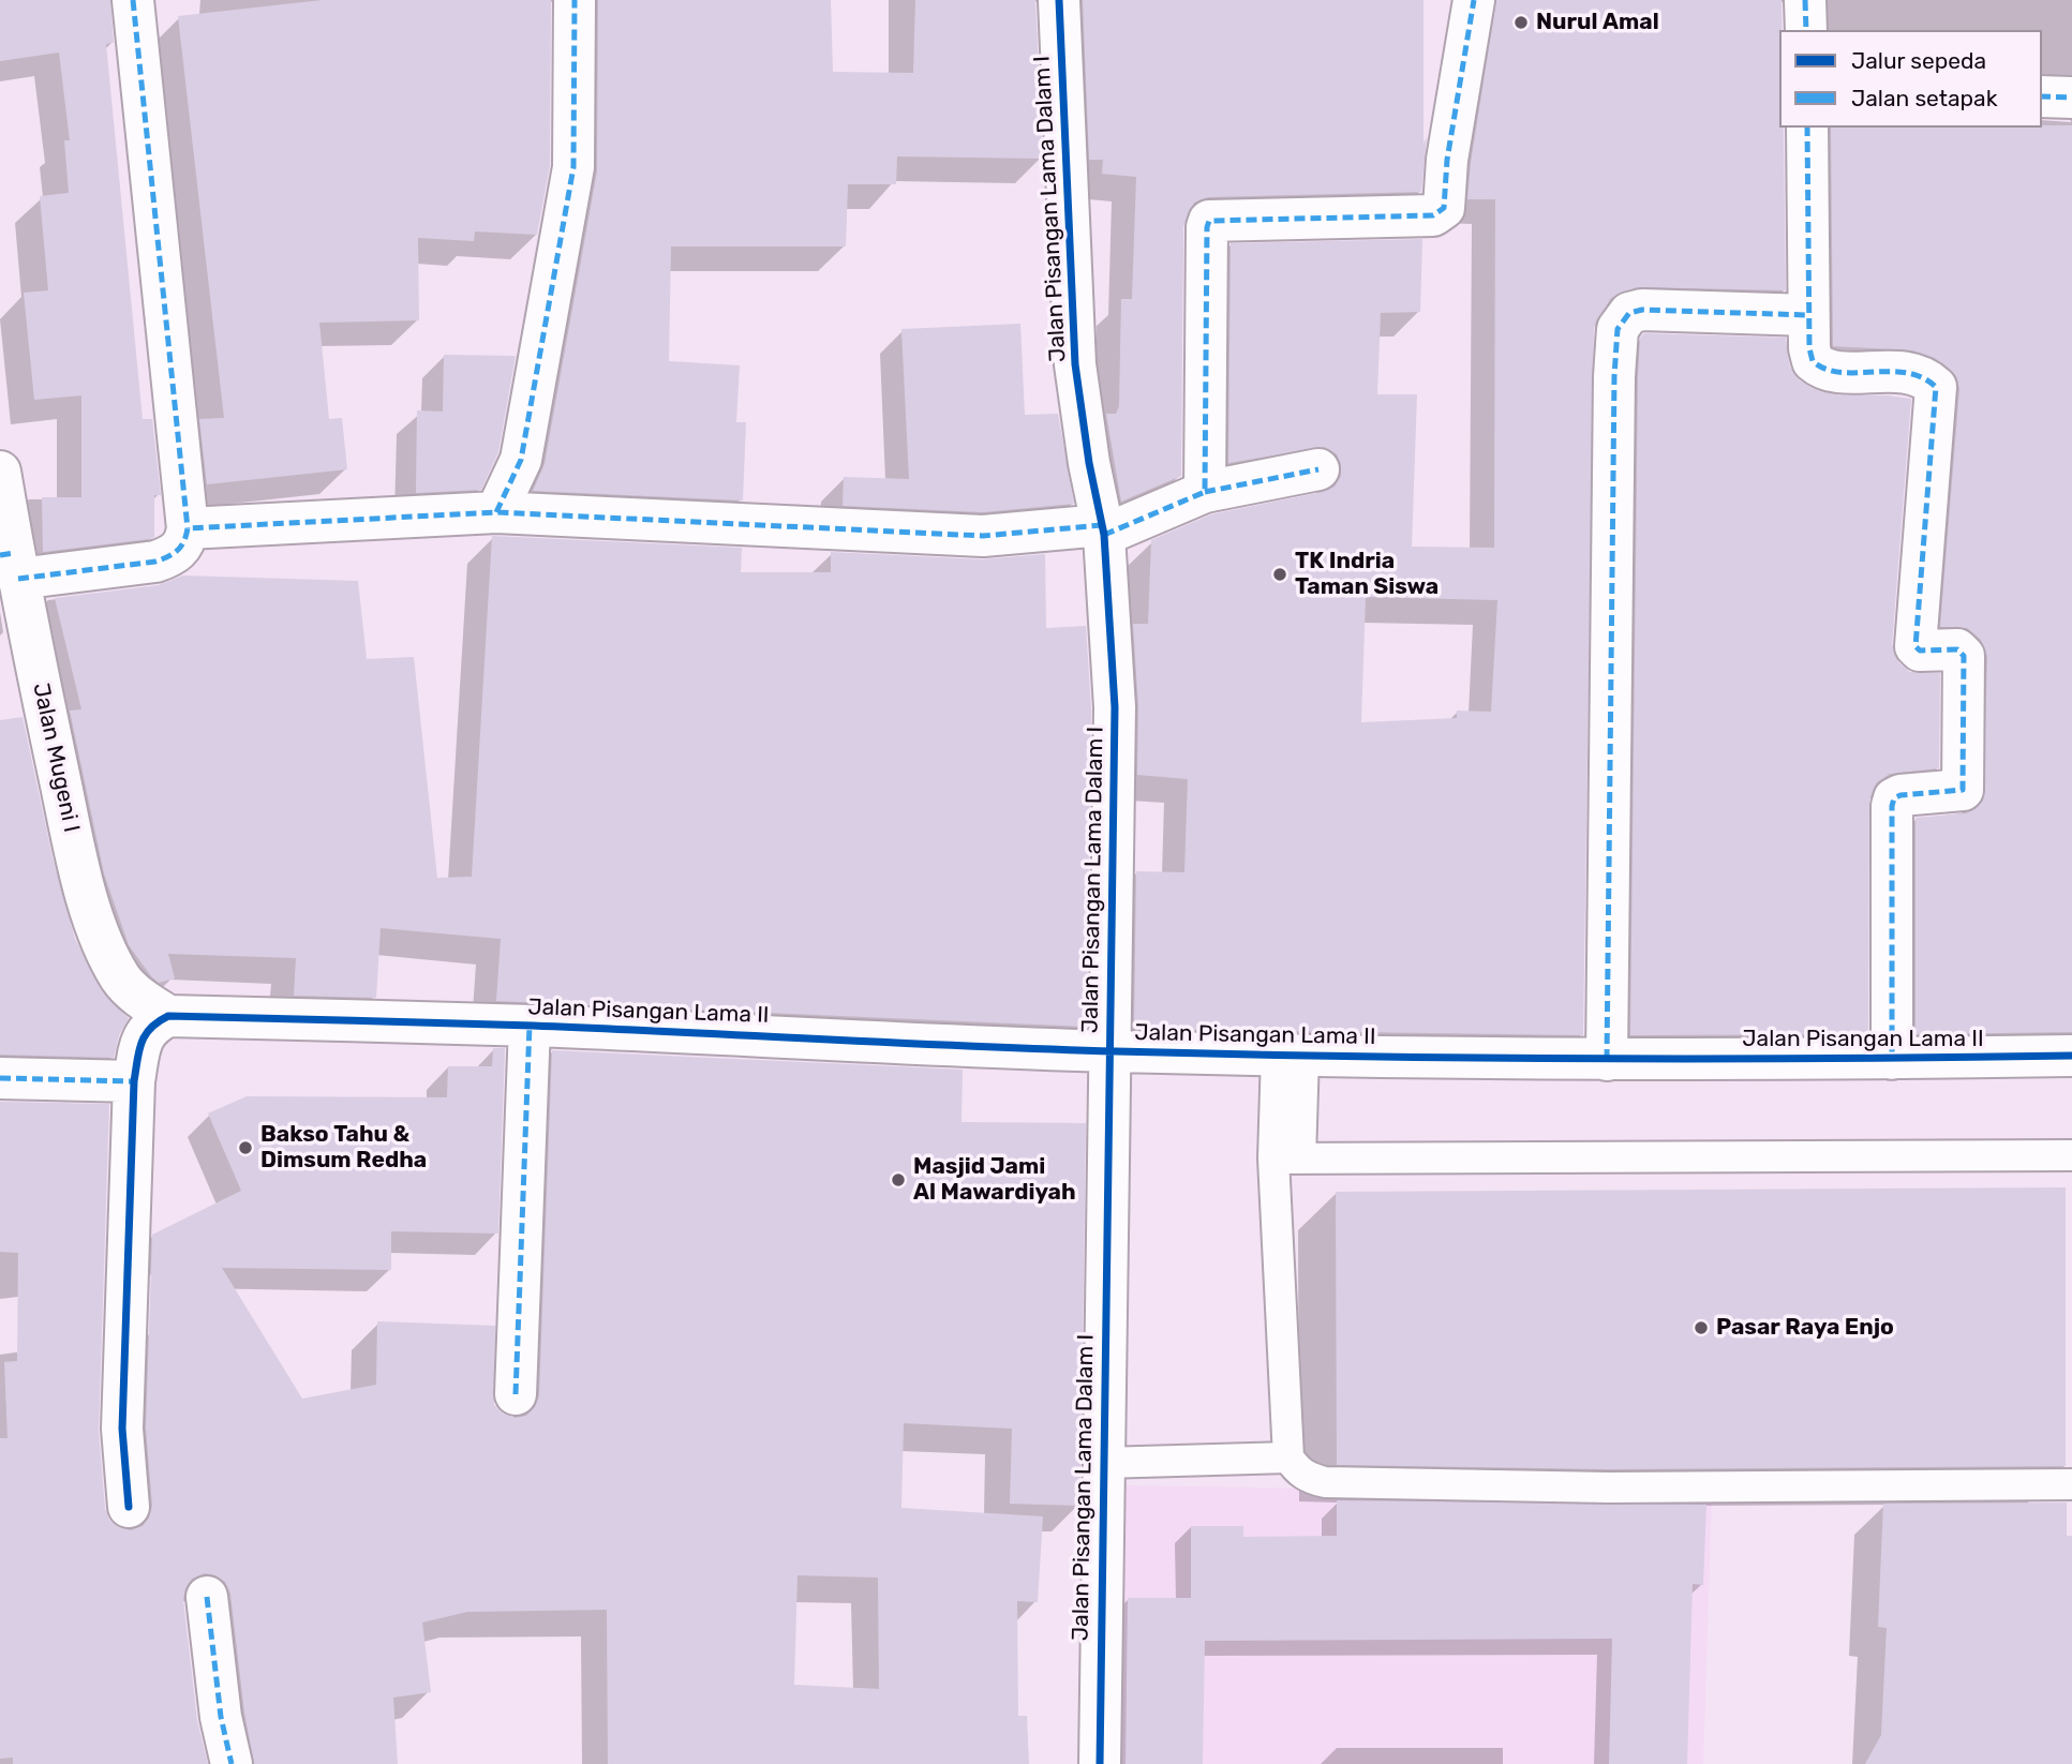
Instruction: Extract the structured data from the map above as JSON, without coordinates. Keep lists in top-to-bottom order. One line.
{"streets":{"street":["Jalan Pisangan Lama Dalam I","Jalan Mugeni I","Jalan Pisangan Lama II"]},"crossings":[["Jalan Pisangan Lama Dalam I","Jalan Pisangan Lama II"],["Jalan Mugeni I","Jalan Pisangan Lama II"]],"places":["Nurul Amal","TK Indria Taman Siswa","Bakso Tahu & Dimsum Redha","Masjid Jami Al Mawardiyah","Pasar Raya Enjo"],"legend":["Jalur sepeda","Jalan setapak"]}
